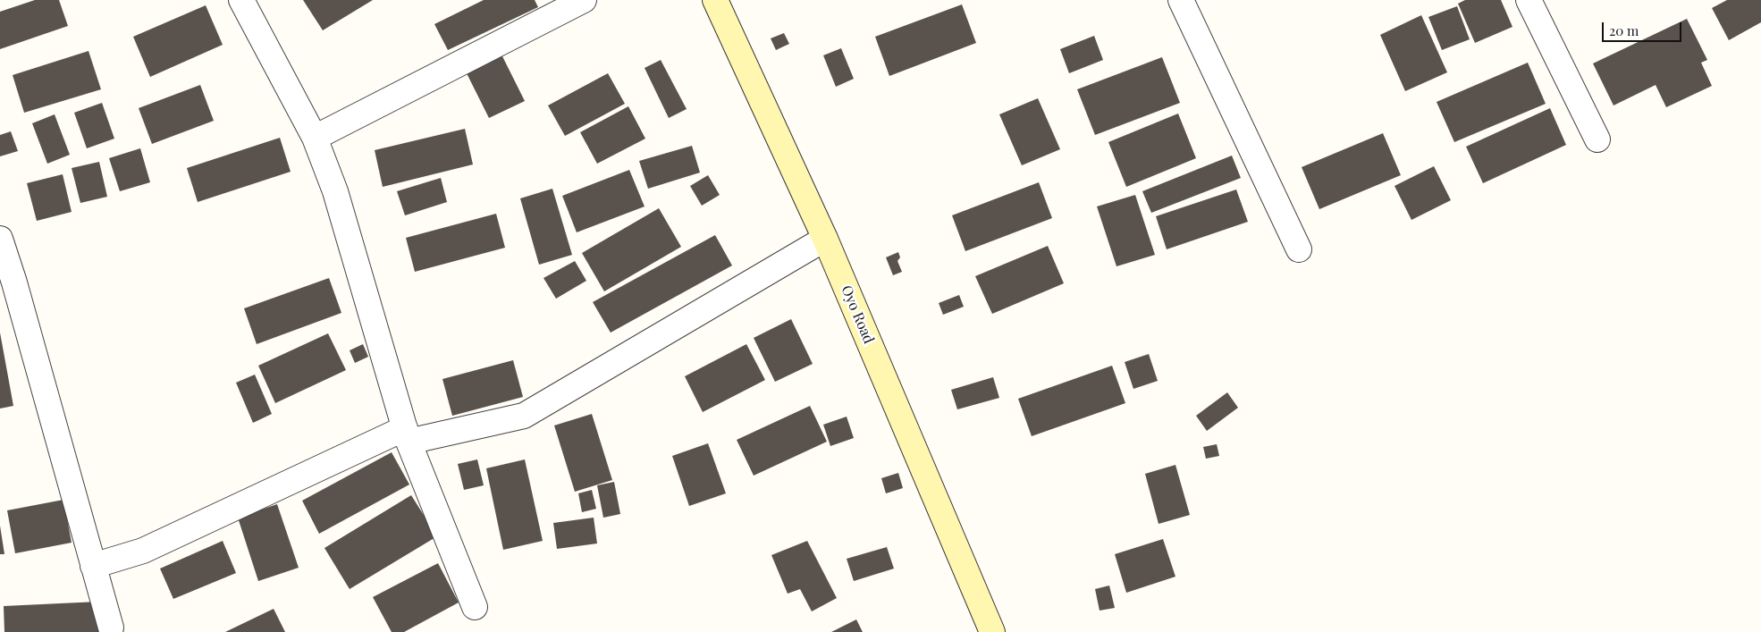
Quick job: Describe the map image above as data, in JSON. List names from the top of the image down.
{
  "streets": {
    "street": ["Oyo Road"]
  },
  "scale_bar": "20 m"
}
